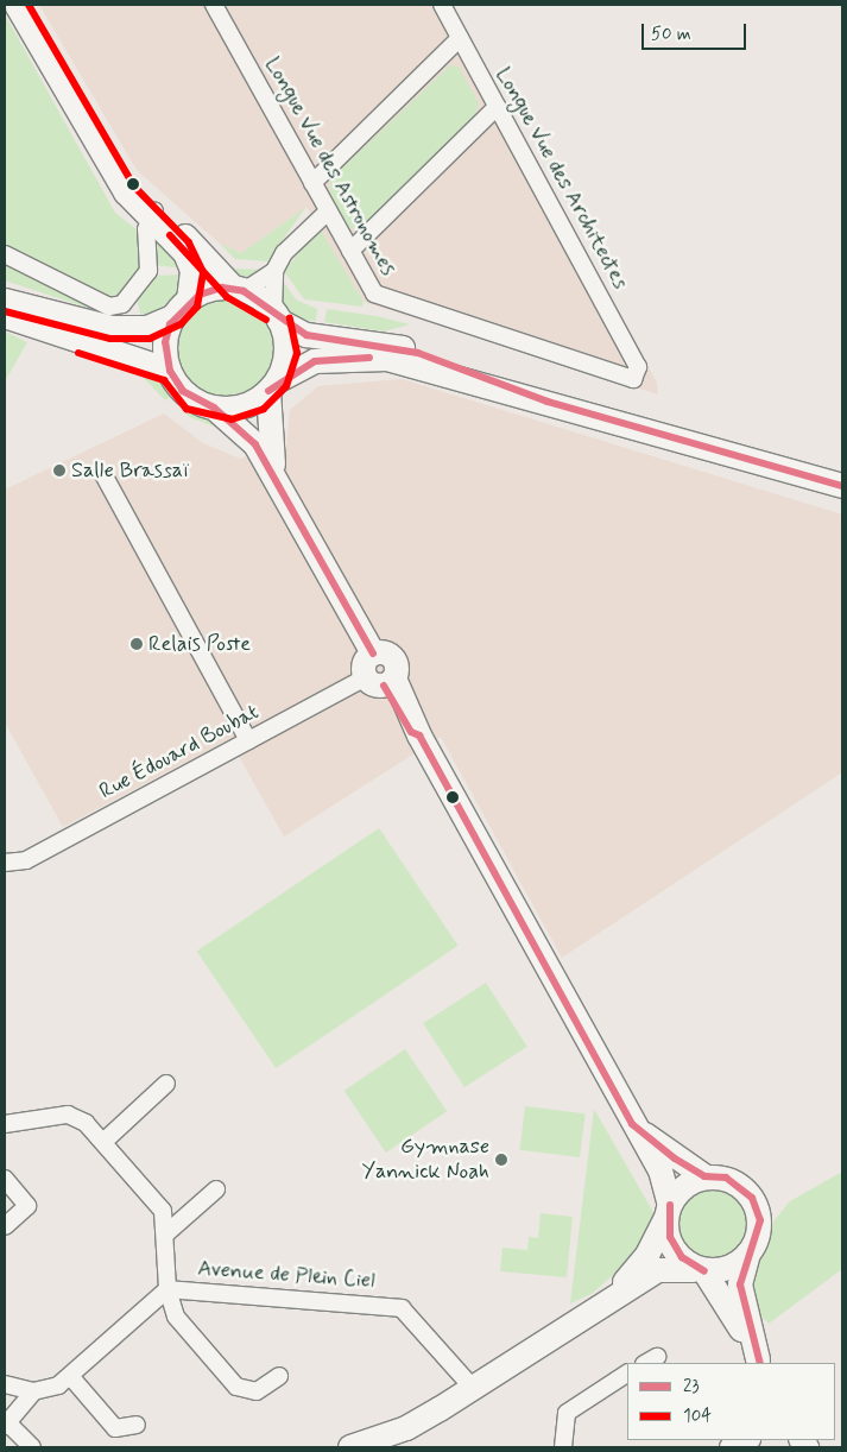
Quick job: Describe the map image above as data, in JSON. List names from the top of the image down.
{
  "streets": {
    "street": [
      "Longue Vue des Astronomes",
      "Longue Vue des Architectes",
      "Rue Édouard Boubat",
      "Avenue de Plein Ciel"
    ]
  },
  "crossings": [
    ["Longue Vue des Astronomes", "Longue Vue des Architectes"]
  ],
  "places": ["Salle Brassaï", "Relais Poste", "Gymnase Yannick Noah"],
  "lines": ["transit line 104", "transit line 23"],
  "legend": ["23", "104"],
  "scale_bar": "50 m"
}
